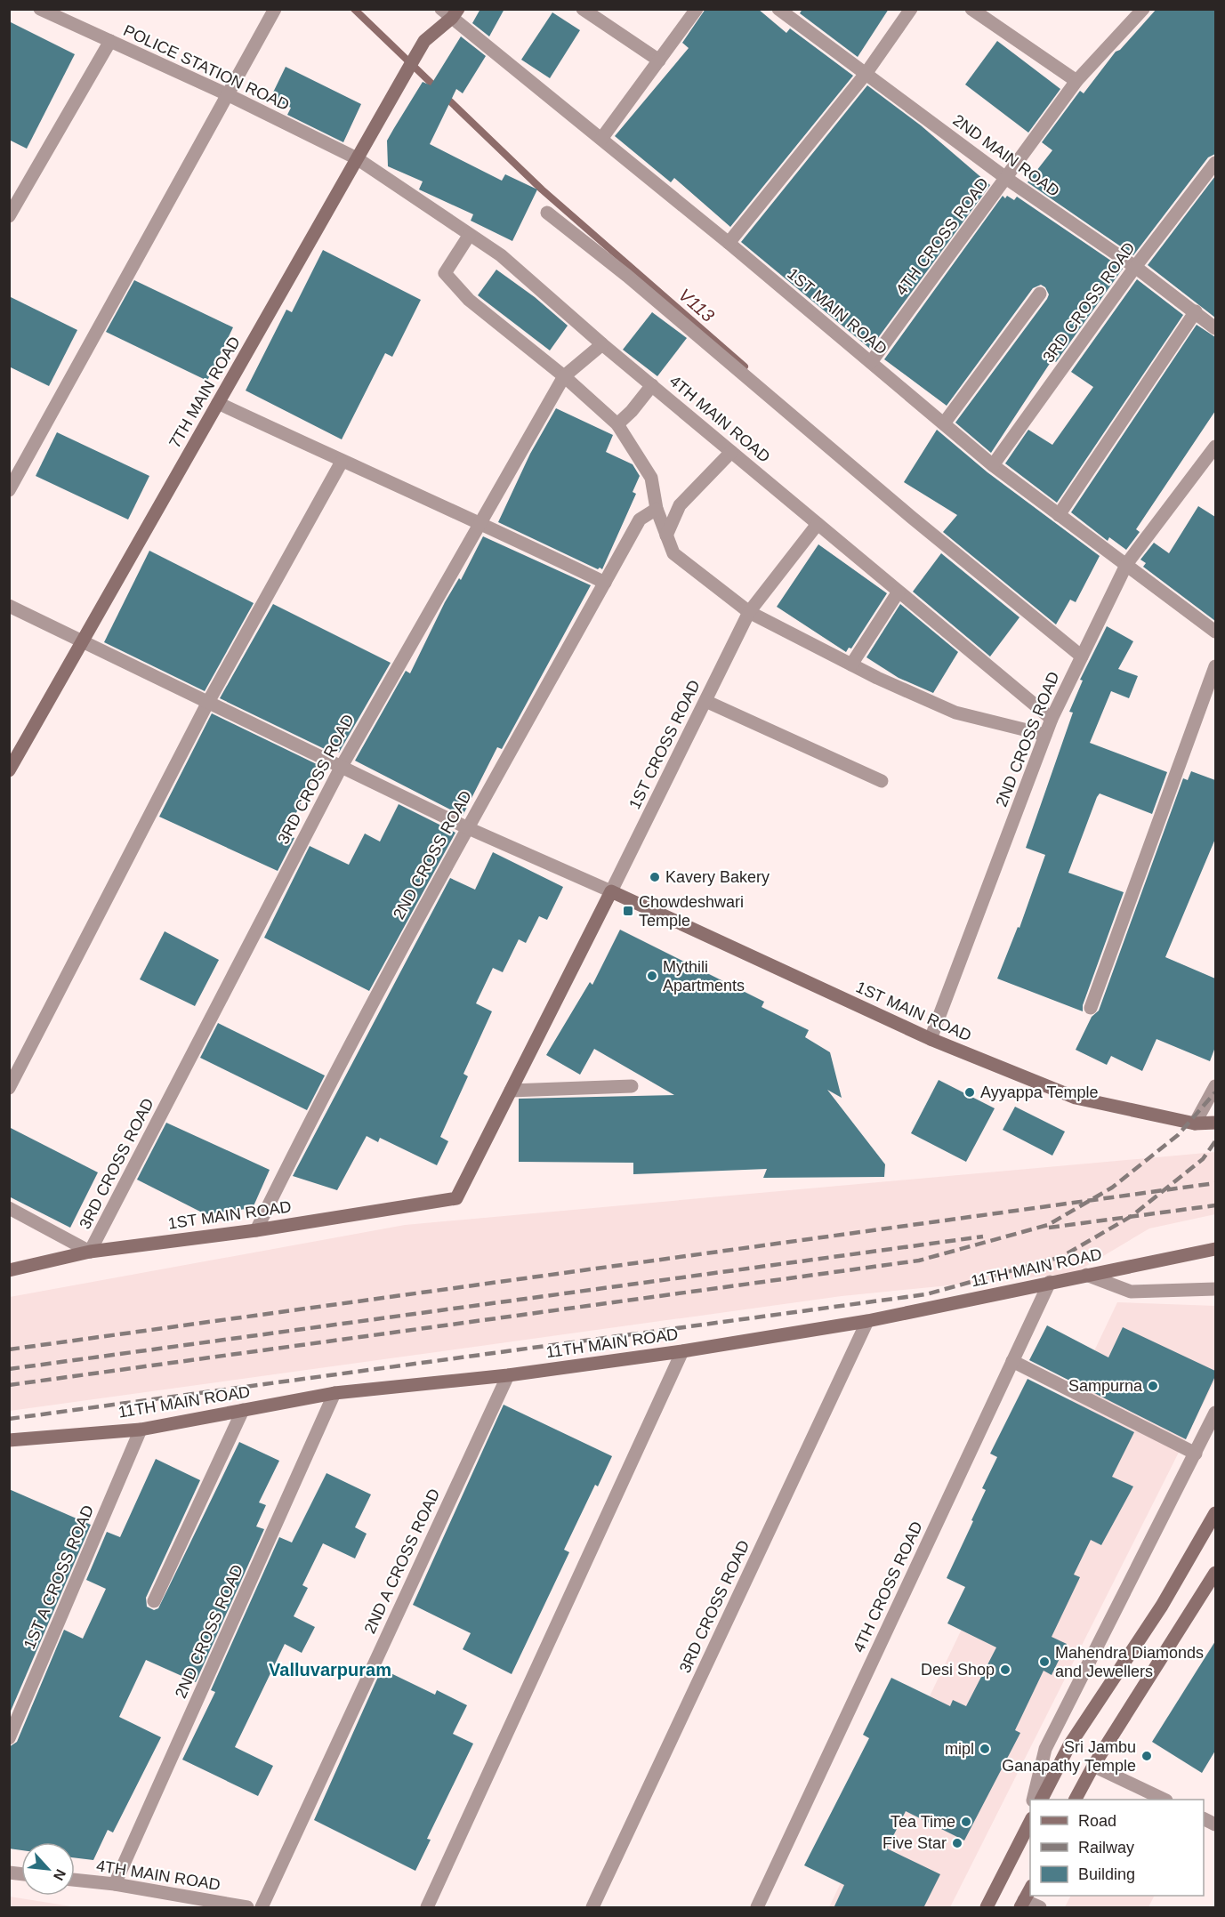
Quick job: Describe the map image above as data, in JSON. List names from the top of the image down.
{
  "streets": {
    "main road": ["1ST MAIN ROAD", "7TH MAIN ROAD", "11TH MAIN ROAD"],
    "street": [
      "POLICE STATION ROAD",
      "2ND MAIN ROAD",
      "4TH CROSS ROAD",
      "3RD CROSS ROAD",
      "4TH MAIN ROAD",
      "2ND CROSS ROAD",
      "1ST CROSS ROAD",
      "2ND A CROSS ROAD",
      "1ST A CROSS ROAD"
    ]
  },
  "crossings": [
    ["POLICE STATION ROAD", "7TH MAIN ROAD"],
    ["POLICE STATION ROAD", "4TH MAIN ROAD"],
    ["2ND MAIN ROAD", "4TH CROSS ROAD"],
    ["2ND MAIN ROAD", "3RD CROSS ROAD"],
    ["4TH CROSS ROAD", "1ST MAIN ROAD"],
    ["4TH CROSS ROAD", "11TH MAIN ROAD"],
    ["3RD CROSS ROAD", "1ST MAIN ROAD"],
    ["3RD CROSS ROAD", "4TH MAIN ROAD"],
    ["3RD CROSS ROAD", "11TH MAIN ROAD"],
    ["1ST MAIN ROAD", "7TH MAIN ROAD"],
    ["1ST MAIN ROAD", "2ND CROSS ROAD"],
    ["1ST MAIN ROAD", "1ST CROSS ROAD"],
    ["7TH MAIN ROAD", "4TH MAIN ROAD"],
    ["4TH MAIN ROAD", "2ND CROSS ROAD"],
    ["4TH MAIN ROAD", "1ST CROSS ROAD"],
    ["2ND CROSS ROAD", "11TH MAIN ROAD"],
    ["11TH MAIN ROAD", "2ND A CROSS ROAD"],
    ["11TH MAIN ROAD", "1ST A CROSS ROAD"]
  ],
  "districts": ["Valluvarpuram"],
  "water": ["V113"],
  "places": {
    "other": [
      "Kavery Bakery",
      "Mythili Apartments",
      "Ayyappa Temple",
      "Sampurna",
      "Mahendra Diamonds and Jewellers",
      "Desi Shop",
      "mipl",
      "Sri Jambu Ganapathy Temple",
      "Tea Time",
      "Five Star"
    ],
    "transit": ["Chowdeshwari Temple"]
  },
  "legend": ["Road", "Railway", "Building"],
  "north": "bottom right"
}
